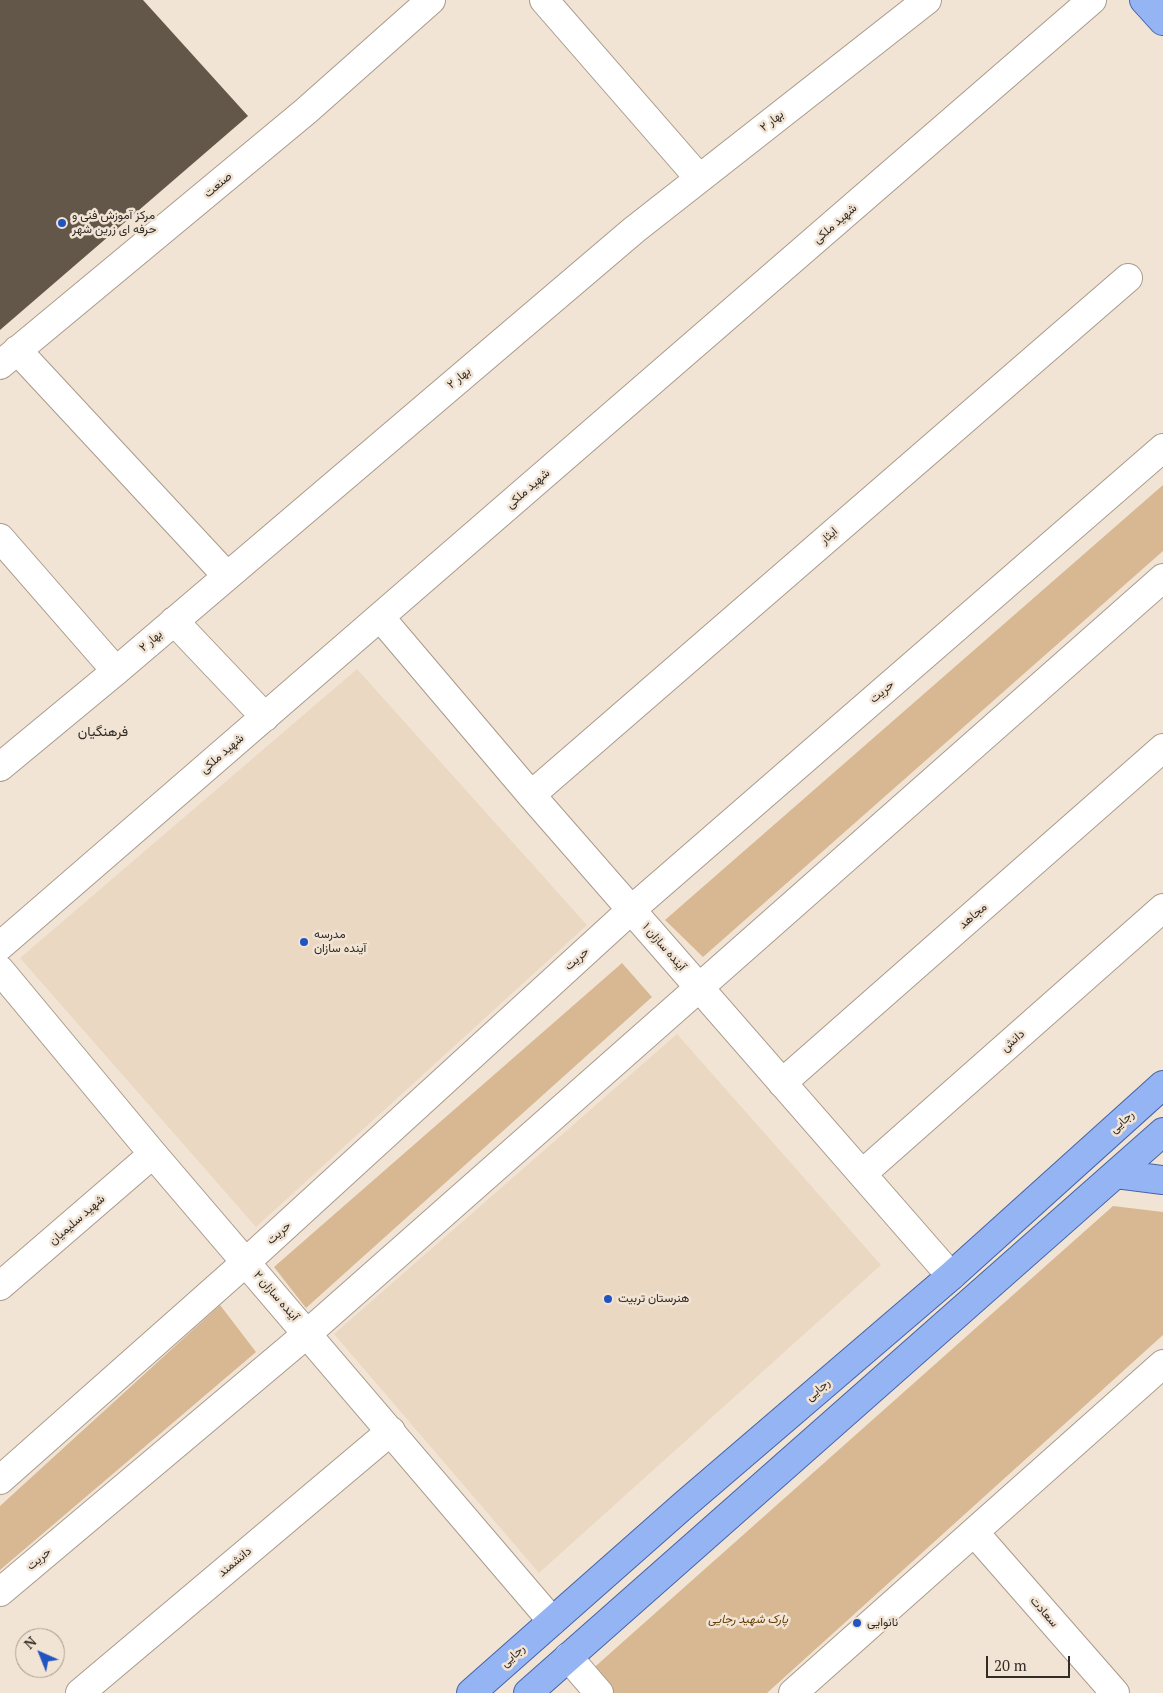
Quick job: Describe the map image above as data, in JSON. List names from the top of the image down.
{
  "streets": {
    "main road": ["رجایی"],
    "street": [
      "بهار ۲",
      "صنعت",
      "شهید ملکی",
      "ایثار",
      "حریت",
      "مجاهد",
      "آینده سازان ۱",
      "دانش",
      "شهید سلیمیان",
      "آینده سازان ۲",
      "دانشمند",
      "سعادت"
    ]
  },
  "crossings": [
    ["شهید ملکی", "آینده سازان ۱"],
    ["ایثار", "آینده سازان ۱"],
    ["حریت", "آینده سازان ۱"],
    ["حریت", "آینده سازان ۲"],
    ["مجاهد", "آینده سازان ۱"],
    ["آینده سازان ۱", "دانش"],
    ["آینده سازان ۱", "رجایی"],
    ["رجایی", "آینده سازان ۲"],
    ["شهید سلیمیان", "آینده سازان ۲"],
    ["آینده سازان ۲", "دانشمند"]
  ],
  "districts": ["فرهنگیان"],
  "parks": ["پارک شهید رجایی"],
  "places": [
    "مرکز آموزش فنی و حرفه ای زرین شهر",
    "مدرسه آینده سازان",
    "هنرستان تربیت",
    "نانوایی"
  ],
  "scale_bar": "20 m",
  "north": "top left"
}
